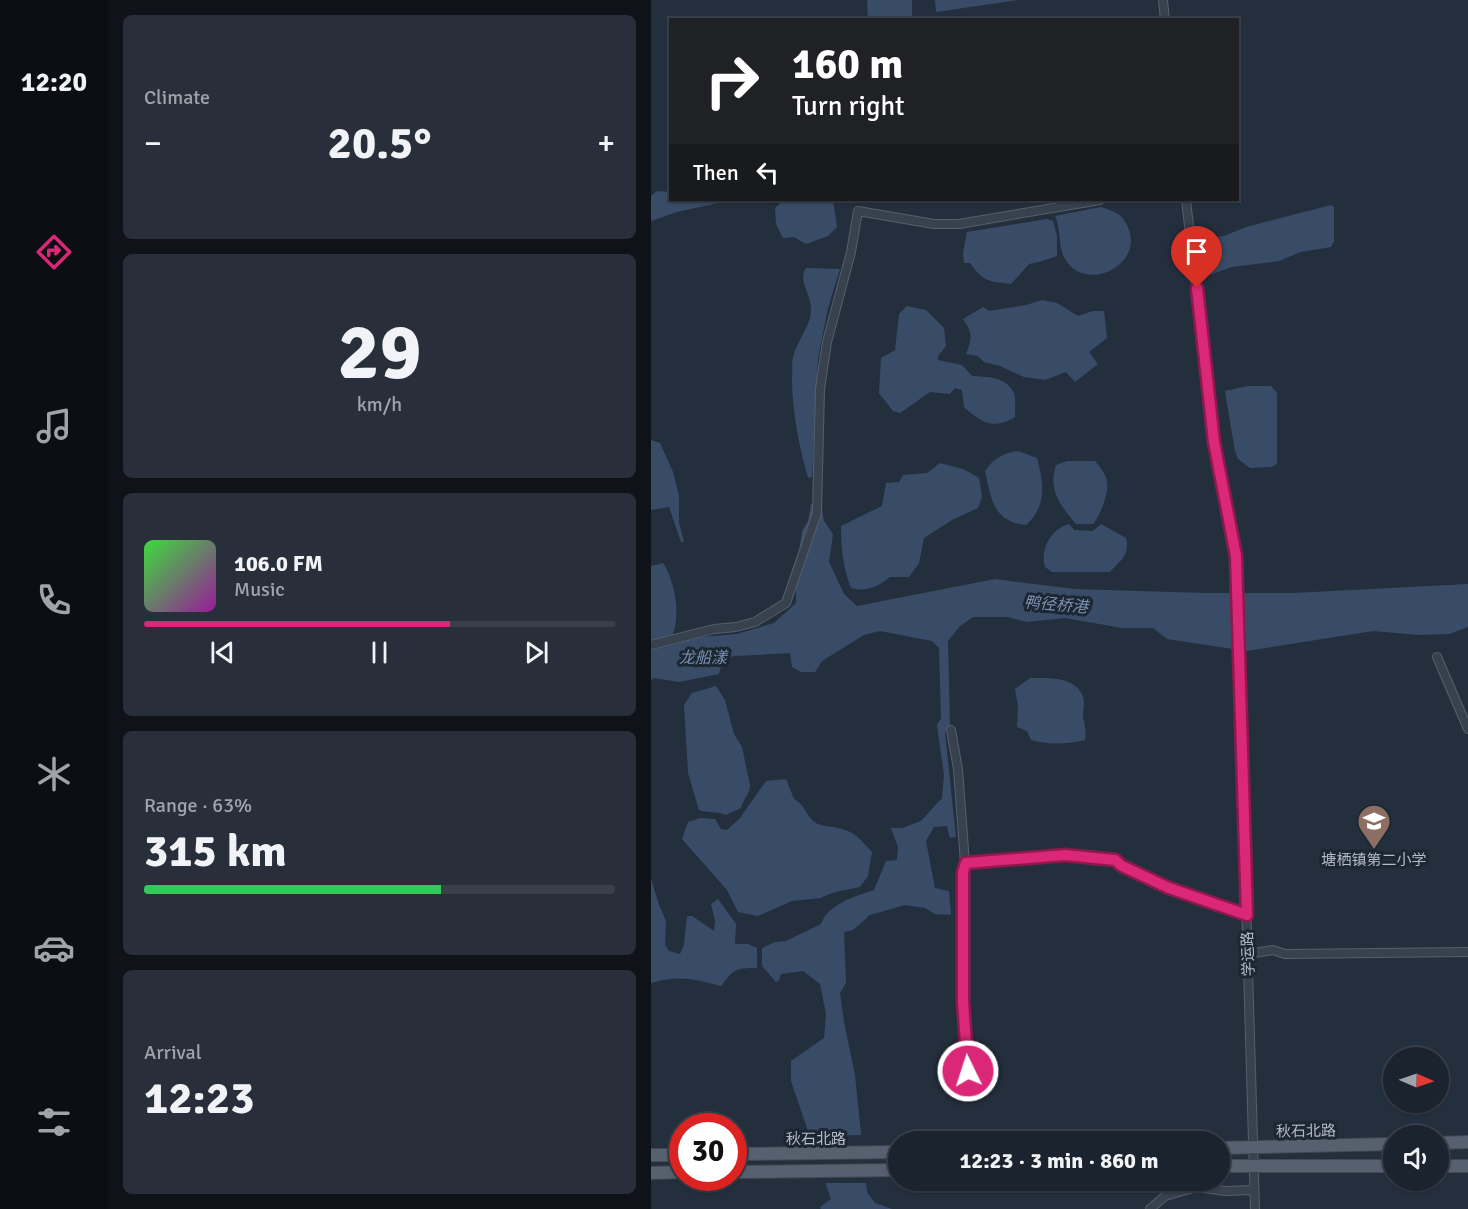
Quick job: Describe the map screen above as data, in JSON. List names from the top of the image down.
{
  "streets": {
    "main road": ["秋石北路"],
    "street": ["学运路"]
  },
  "crossings": [
    ["学运路", "秋石北路"]
  ],
  "water": ["鸭径桥港", "龙船漾"],
  "places": {
    "school or university": ["塘栖镇第二小学"]
  },
  "north": "right",
  "page": {
    "tabs": "12:20",
    "tile": [
      "Climate",
      ["29", "km/h"],
      ["Range · 63%", "315 km"],
      ["Arrival", "12:23"]
    ],
    "turn": ["160 m", "Turn right"],
    "heat": ["−", "20.5°", "+"],
    "then": "Then",
    "song": ["106.0 FM", "Music"],
    "limit": "30",
    "trip": "12:23 · 3 min · 860 m"
  }
}
